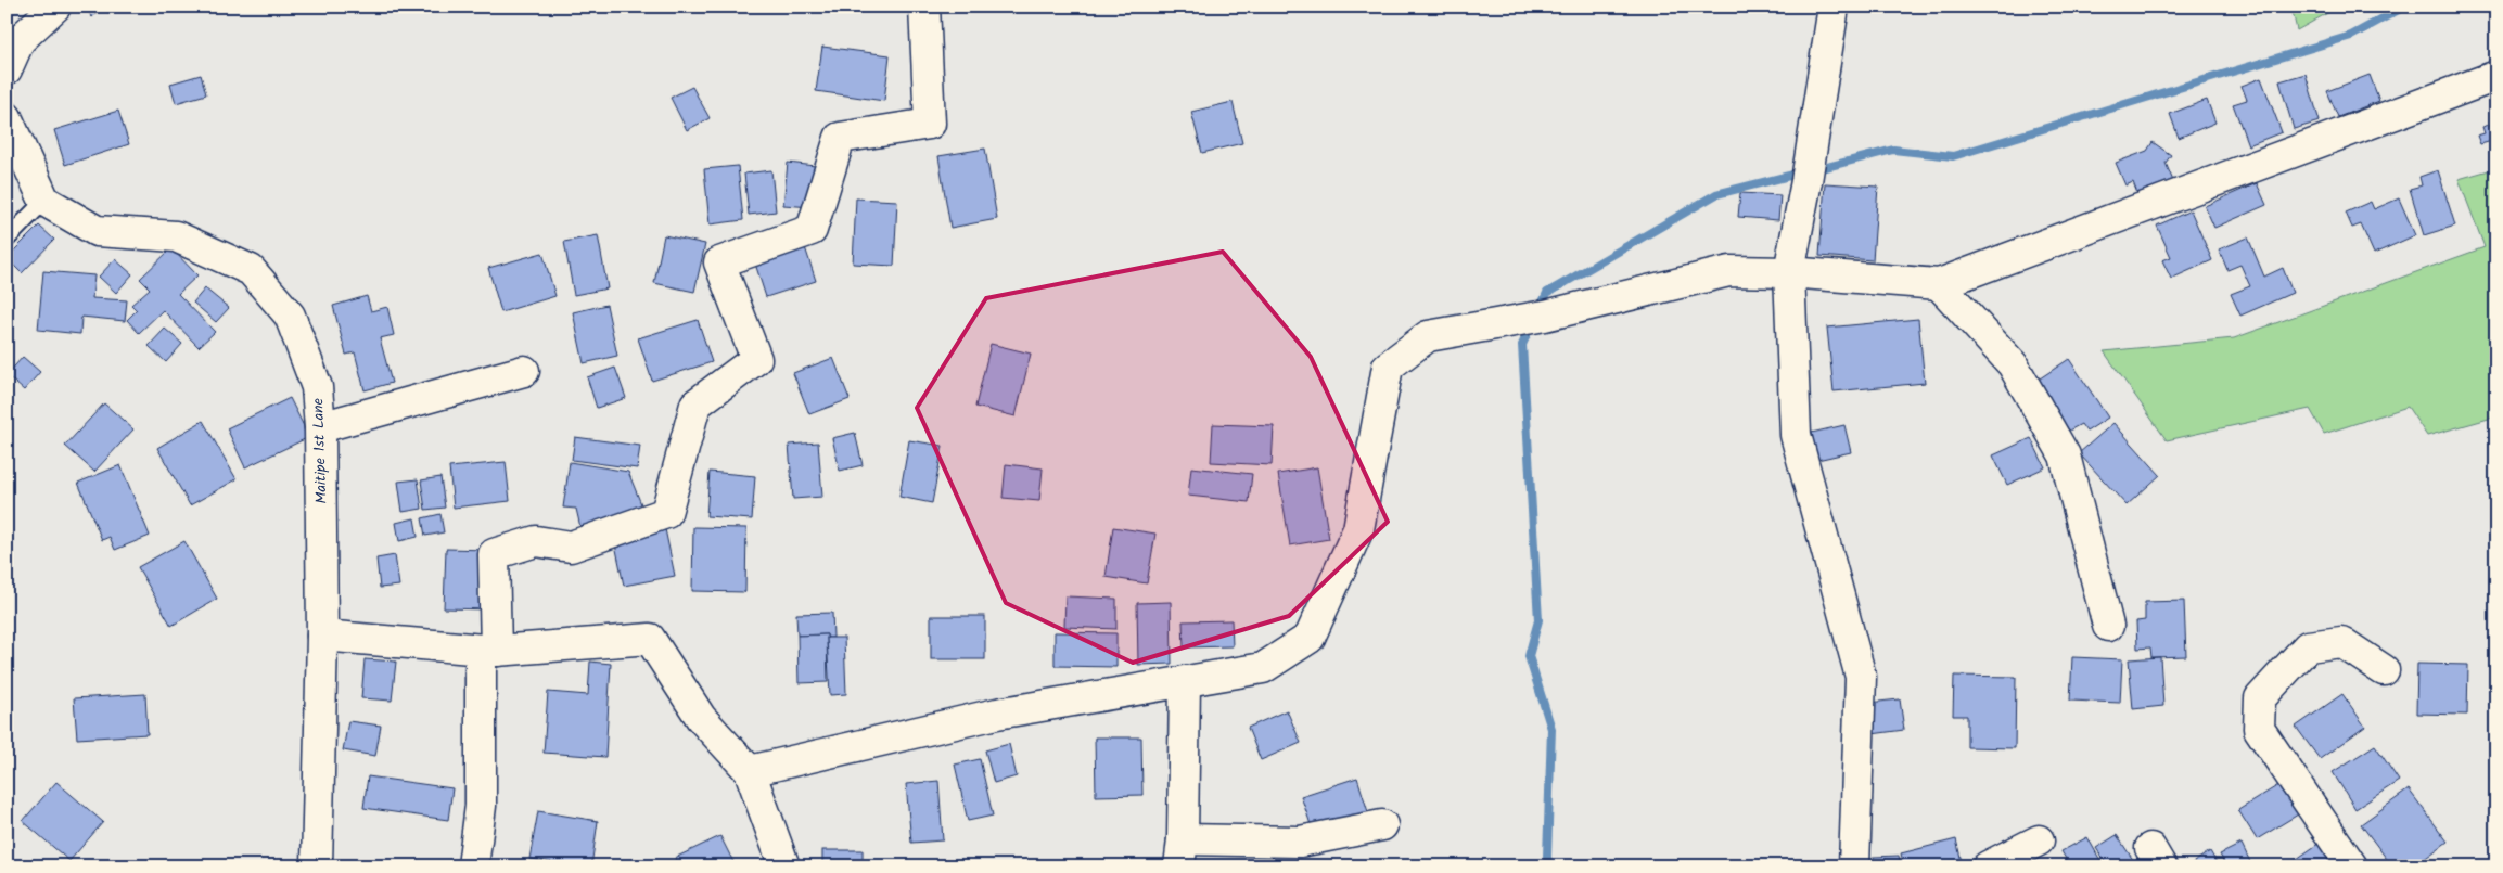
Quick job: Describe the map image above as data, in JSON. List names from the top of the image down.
{
  "streets": {
    "street": ["Maitipe 1st Lane"]
  }
}
